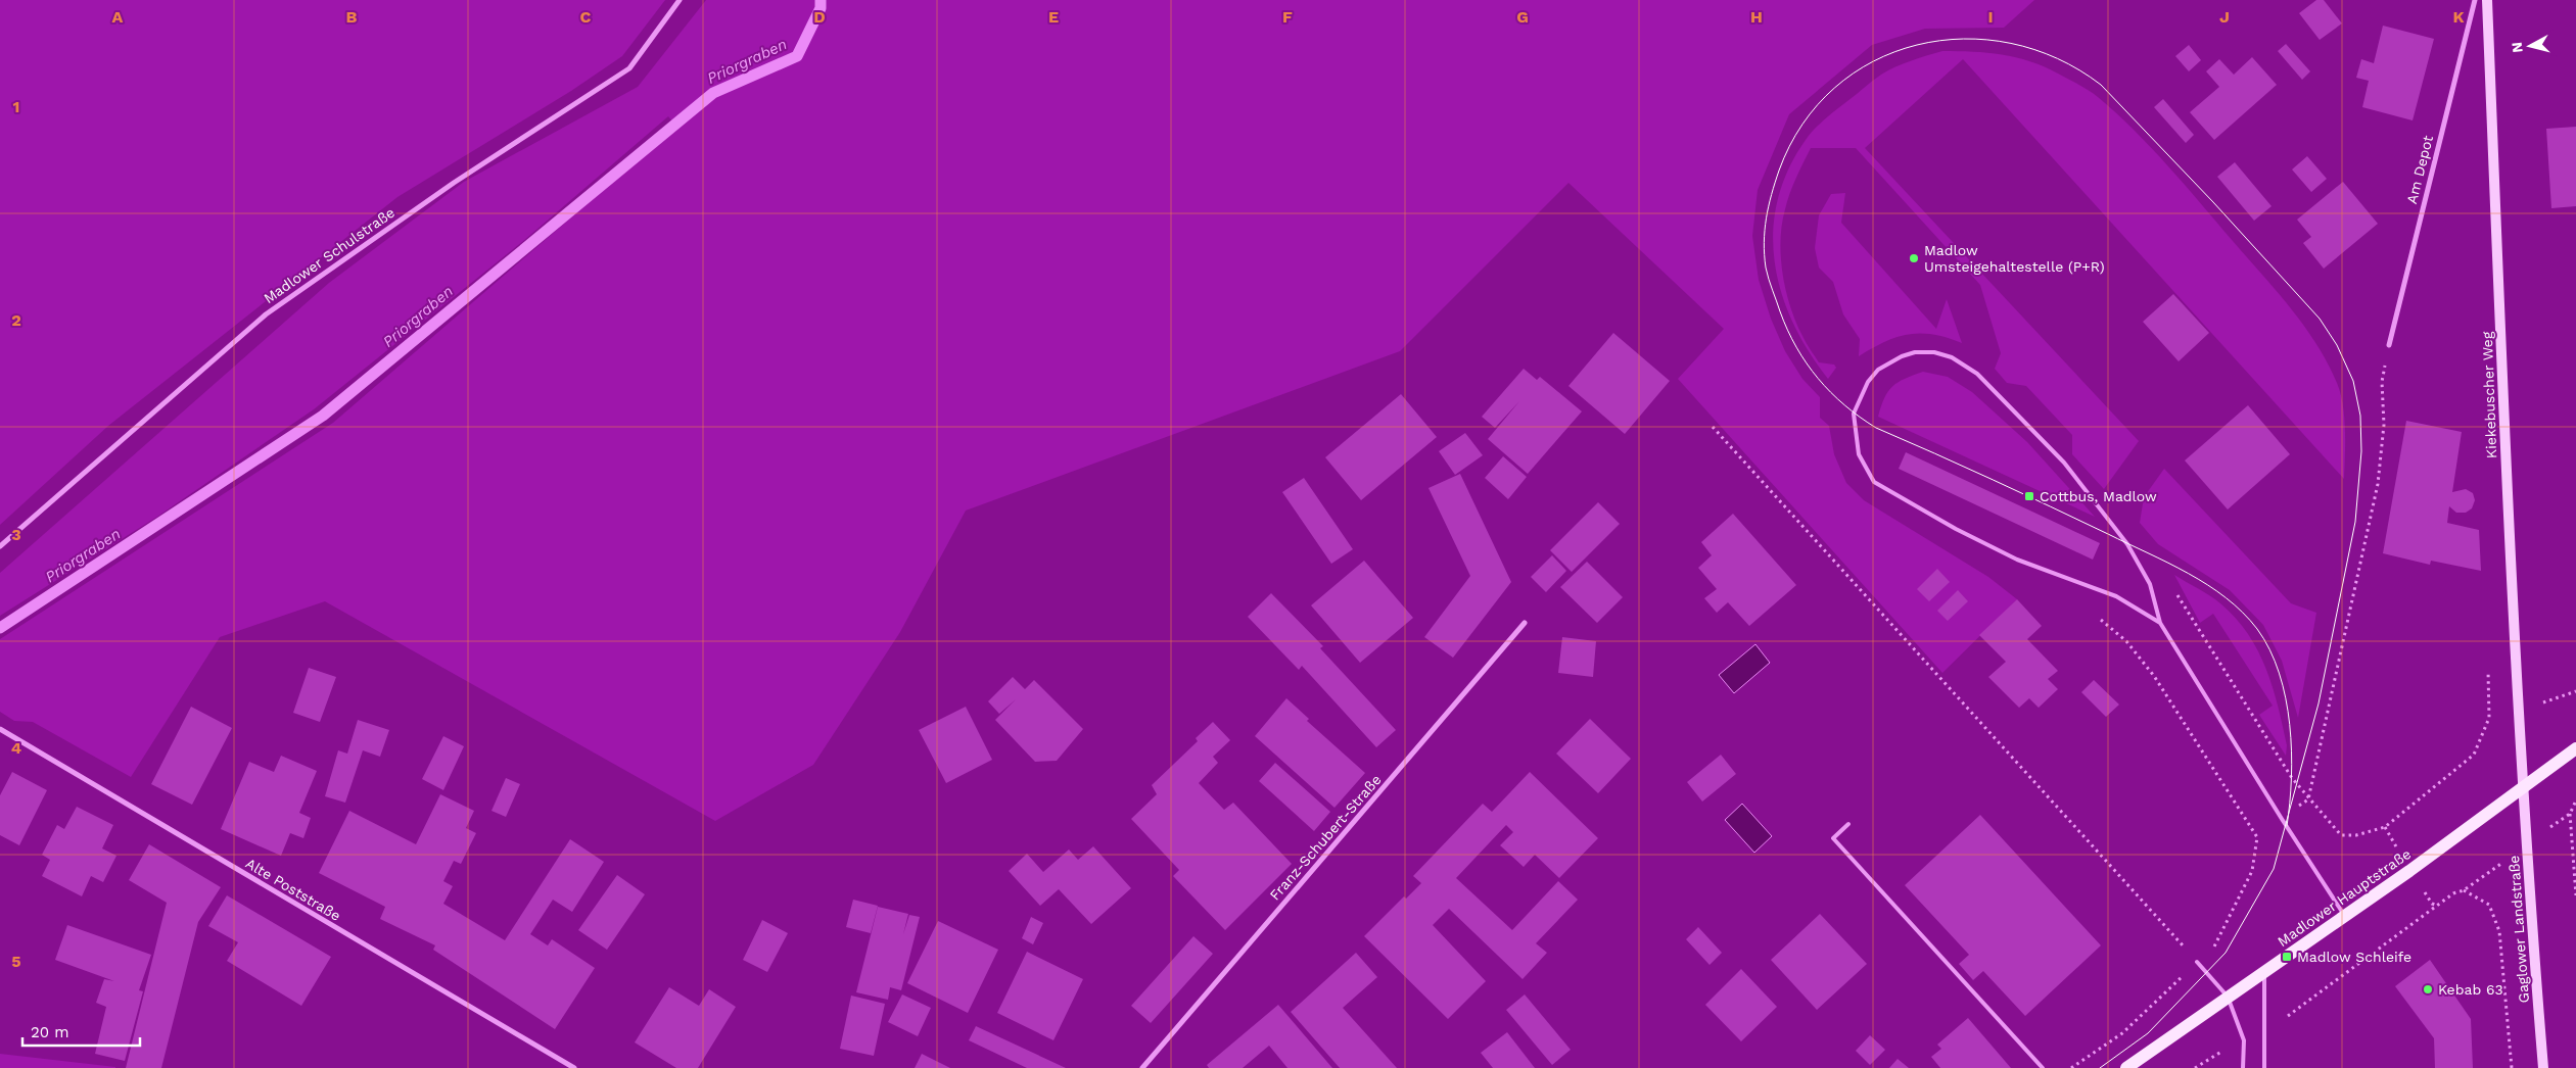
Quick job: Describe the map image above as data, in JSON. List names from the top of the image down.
{
  "streets": {
    "main road": ["Kiekebuscher Weg", "Madlower Hauptstraße", "Gaglower Landstraße"],
    "street": [
      "Am Depot",
      "Madlower Schulstraße",
      "Franz-Schubert-Straße",
      "Alte Poststraße"
    ]
  },
  "crossings": [
    ["Kiekebuscher Weg", "Madlower Hauptstraße"],
    ["Kiekebuscher Weg", "Gaglower Landstraße"],
    ["Madlower Hauptstraße", "Gaglower Landstraße"]
  ],
  "water": ["Priorgraben"],
  "places": {
    "other": ["Madlow Umsteigehaltestelle (P+R)", "Kebab 63"],
    "transit": ["Cottbus, Madlow", "Madlow Schleife"]
  },
  "scale_bar": "20 m",
  "north": "left",
  "grid": {
    "columns": [
      "A",
      "B",
      "C",
      "D",
      "E",
      "F",
      "G",
      "H",
      "I",
      "J",
      "K"
    ],
    "rows": [
      "1",
      "2",
      "3",
      "4",
      "5"
    ]
  }
}
